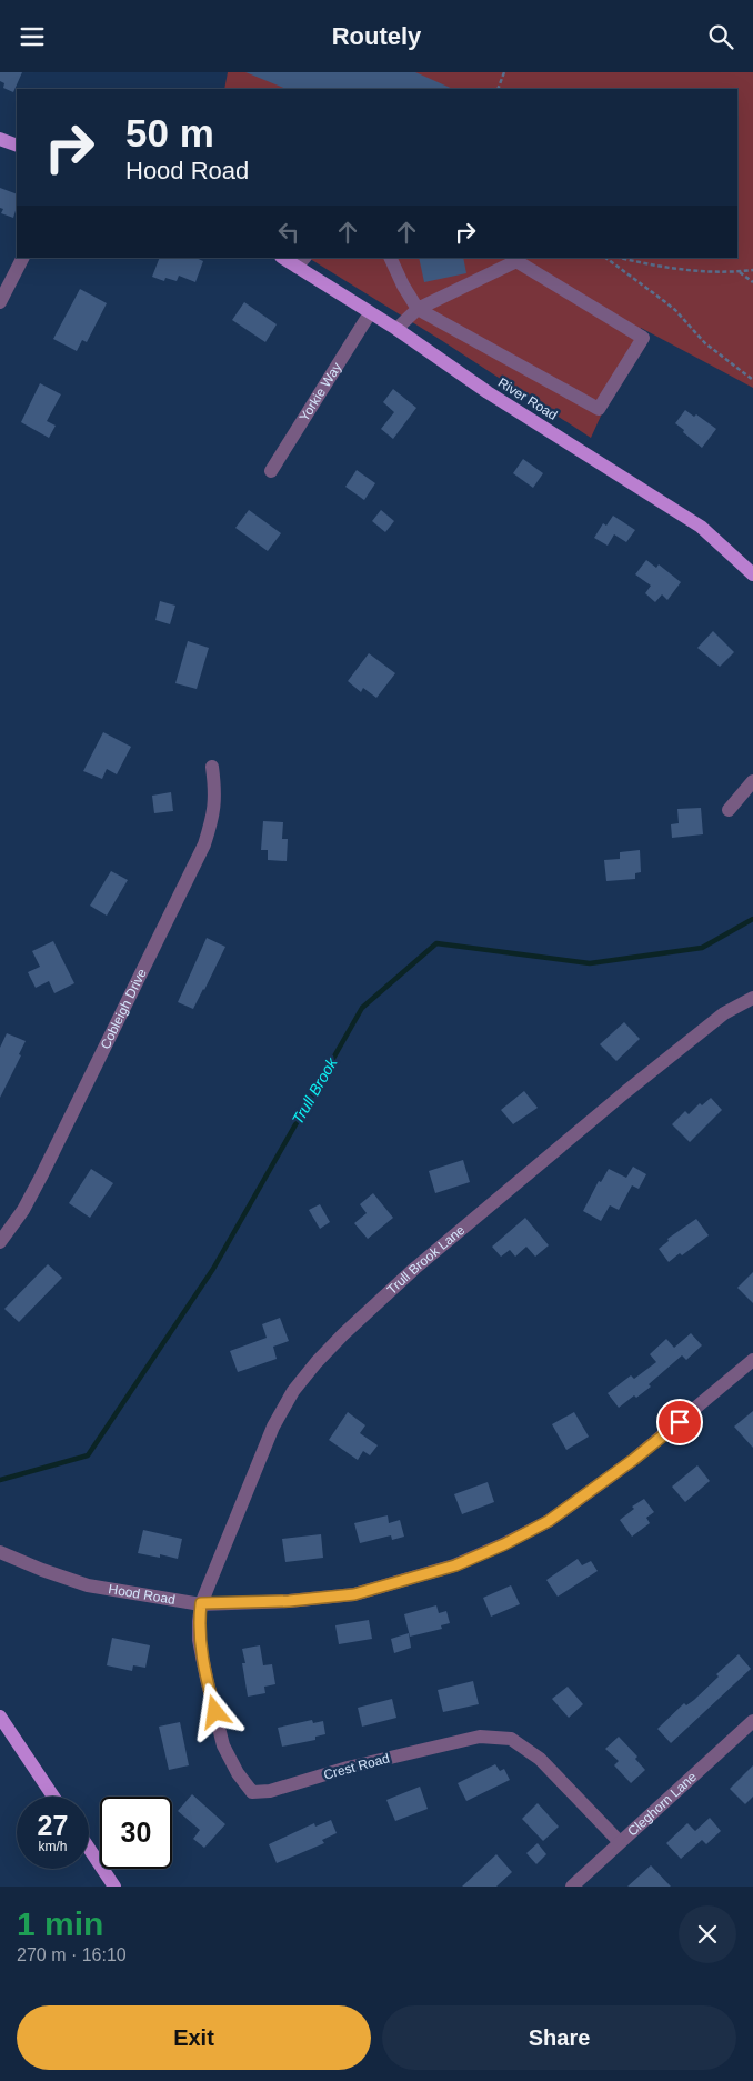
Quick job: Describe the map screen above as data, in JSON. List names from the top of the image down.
{
  "streets": {
    "main road": ["River Road"],
    "street": [
      "Yorkie Way",
      "Cobleigh Drive",
      "Trull Brook Lane",
      "Hood Road",
      "Crest Road",
      "Cleghorn Lane"
    ]
  },
  "crossings": [
    ["Yorkie Way", "River Road"],
    ["Trull Brook Lane", "Hood Road"],
    ["Trull Brook Lane", "Crest Road"],
    ["Hood Road", "Crest Road"],
    ["Crest Road", "Cleghorn Lane"]
  ],
  "water": ["Trull Brook"],
  "page": {
    "header": "Routely",
    "turn": ["50 m", "Hood Road"],
    "speed": "27 km/h",
    "limit": "30",
    "heading": ["1 min", "270 m · 16:10"],
    "buttons": ["Exit", "Share"]
  }
}
